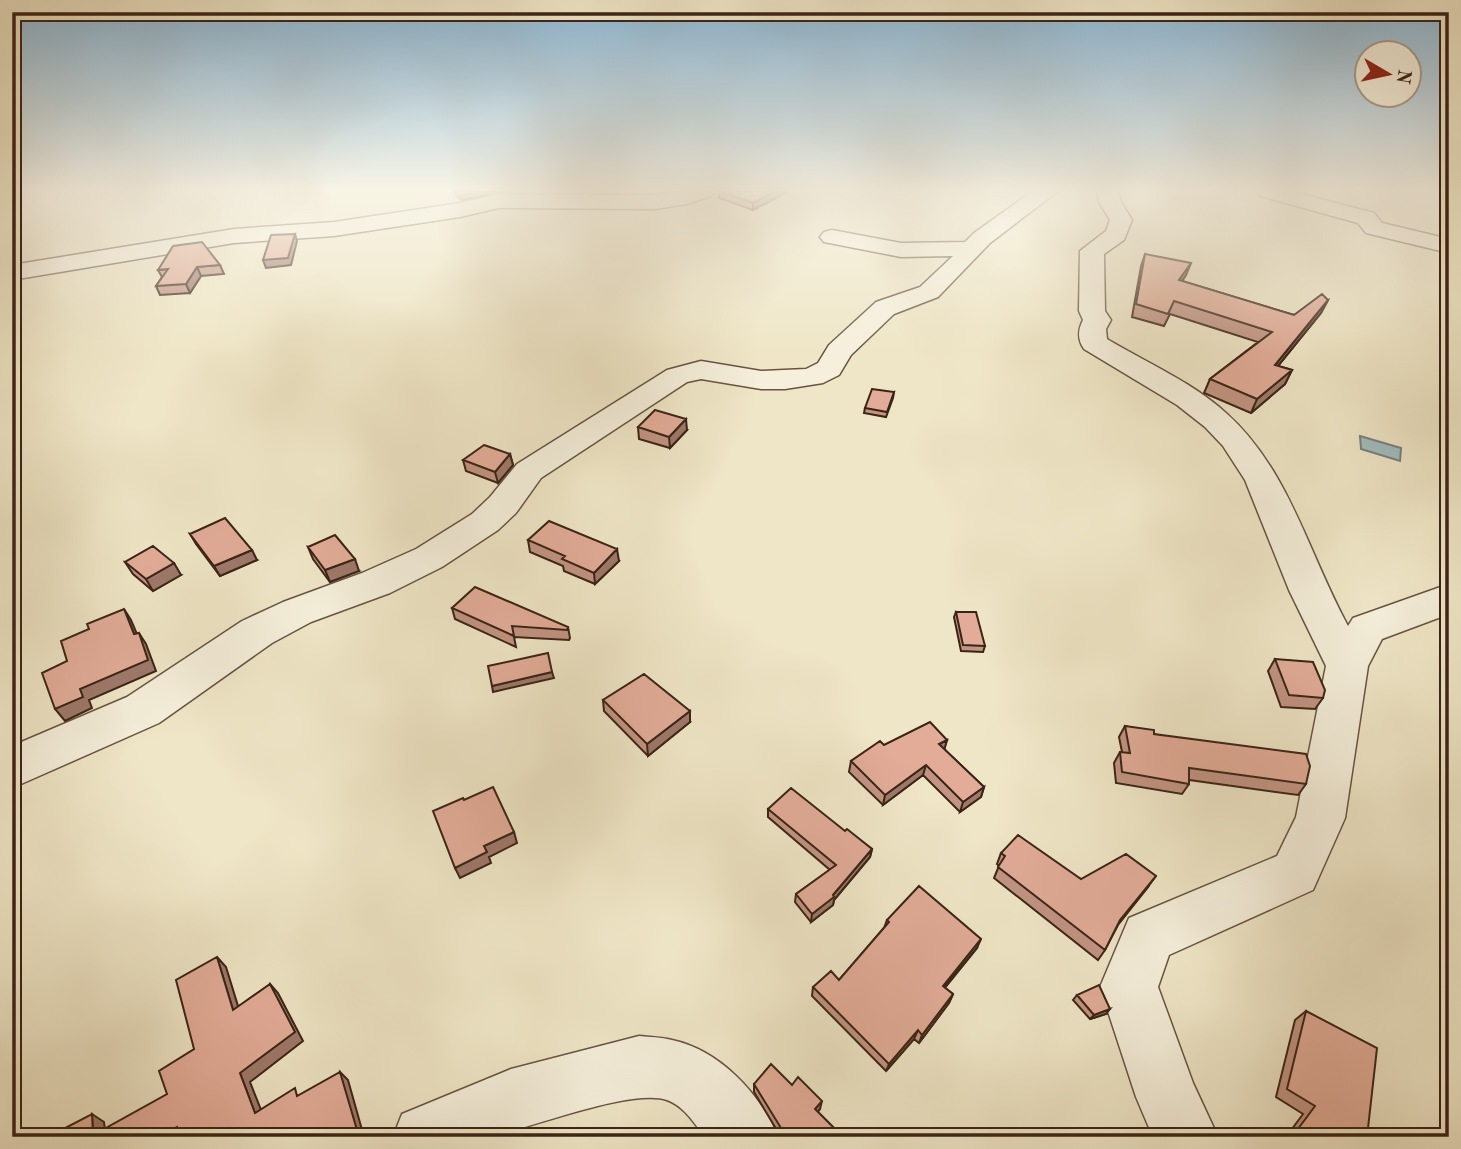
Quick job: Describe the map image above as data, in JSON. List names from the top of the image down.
{
  "north": "right"
}
